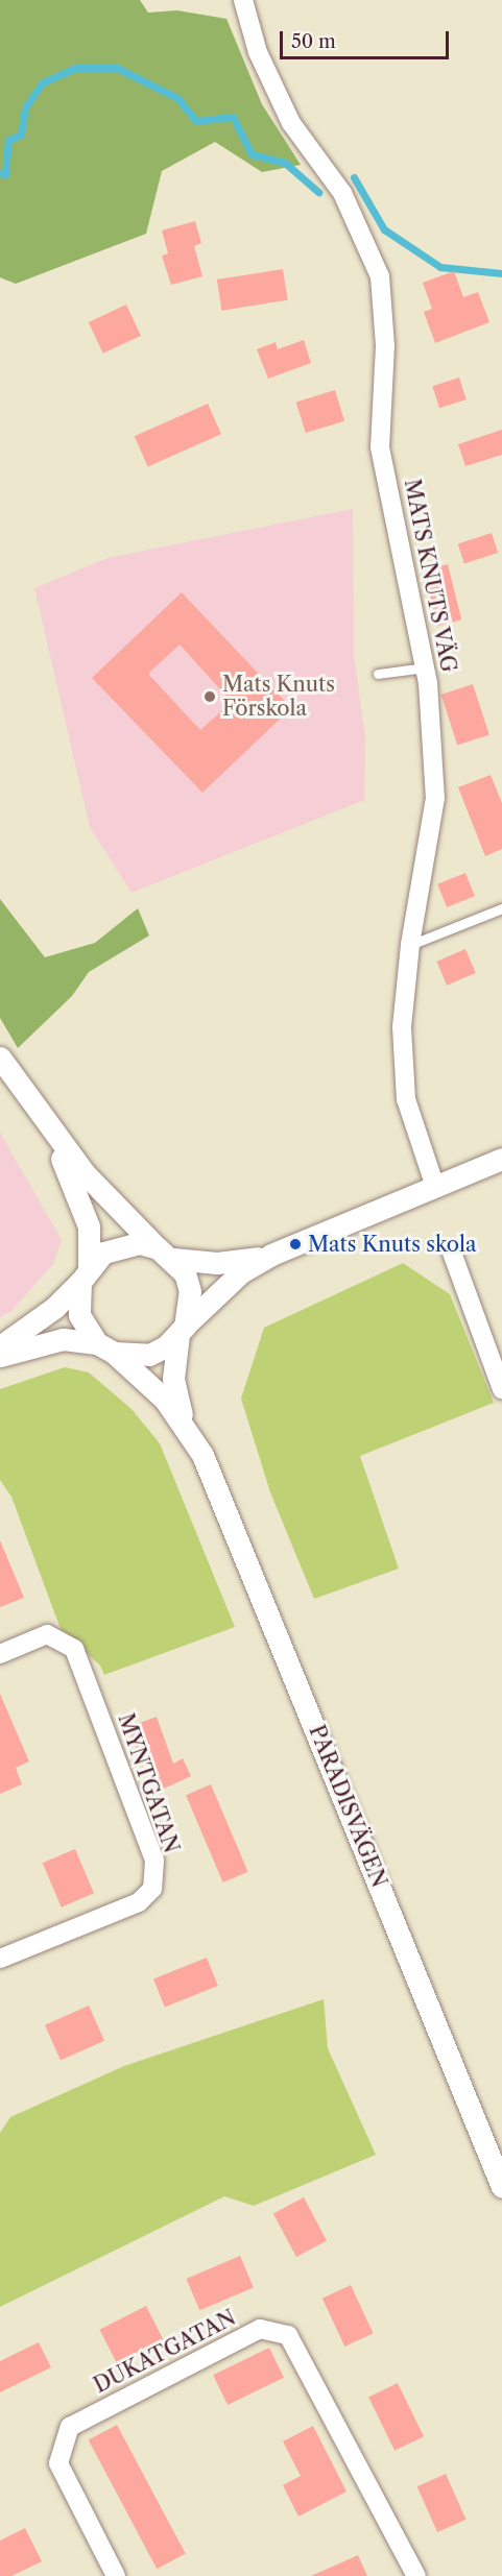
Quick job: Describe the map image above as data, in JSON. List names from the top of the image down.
{
  "streets": {
    "street": [
      "MATS KNUTS VÄG",
      "MYNTGATAN",
      "PARADISVÄGEN",
      "DUKATGATAN"
    ]
  },
  "places": ["Mats Knuts Förskola", "Mats Knuts skola"],
  "scale_bar": "50 m"
}
